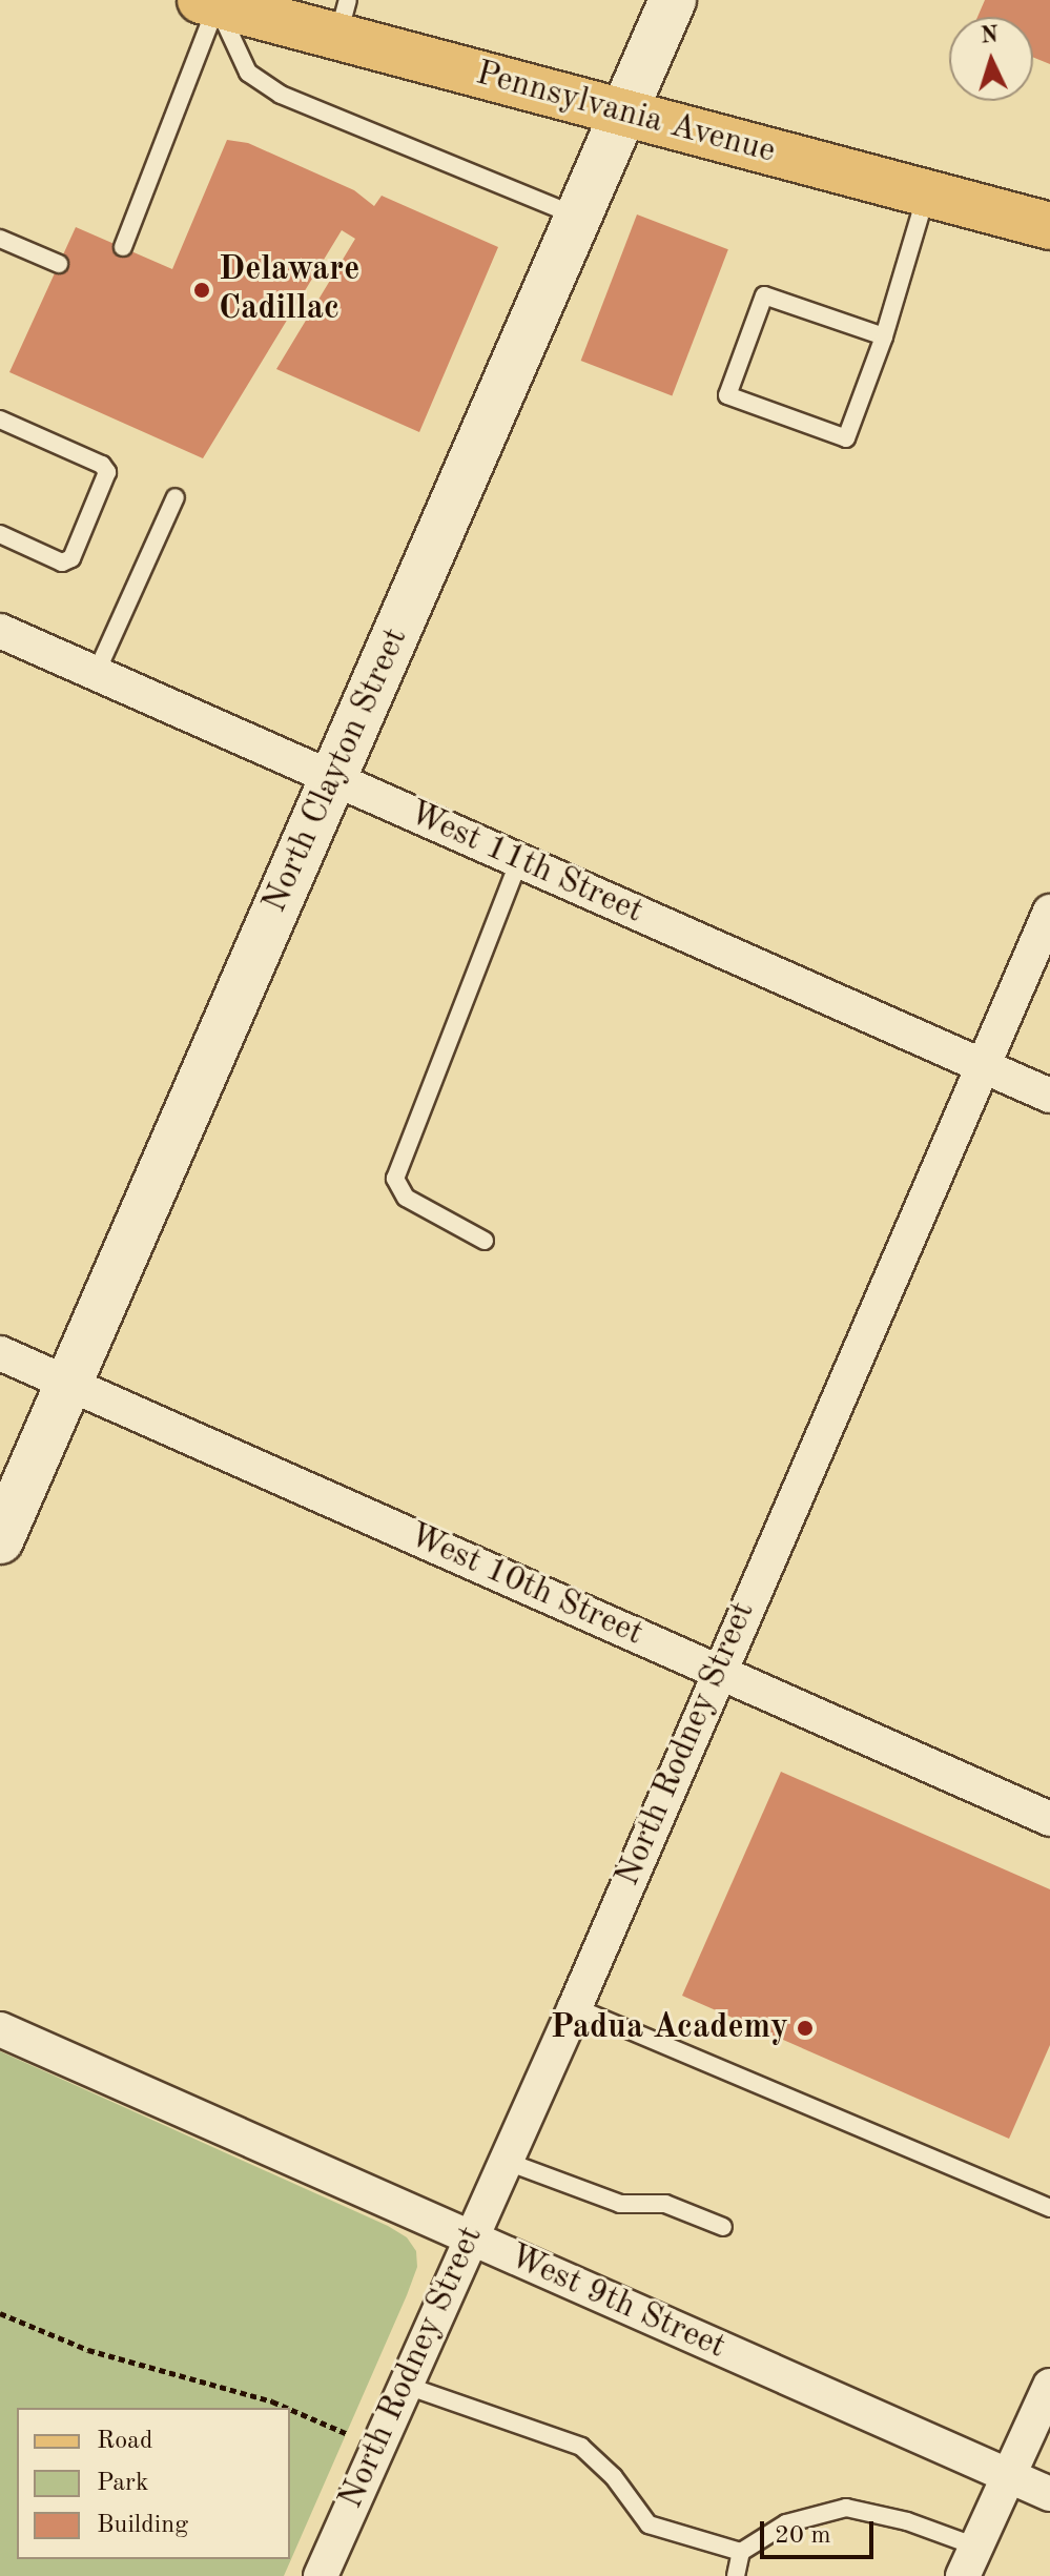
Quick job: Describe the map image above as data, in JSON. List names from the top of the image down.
{
  "streets": {
    "main road": ["Pennsylvania Avenue"],
    "street": [
      "North Clayton Street",
      "West 11th Street",
      "West 10th Street",
      "North Rodney Street",
      "West 9th Street"
    ]
  },
  "crossings": [
    ["Pennsylvania Avenue", "North Clayton Street"],
    ["North Clayton Street", "West 11th Street"],
    ["North Clayton Street", "West 10th Street"],
    ["West 11th Street", "North Rodney Street"],
    ["West 10th Street", "North Rodney Street"],
    ["North Rodney Street", "West 9th Street"]
  ],
  "places": ["Delaware Cadillac", "Padua Academy"],
  "legend": ["Road", "Park", "Building"],
  "scale_bar": "20 m",
  "north": "top"
}
